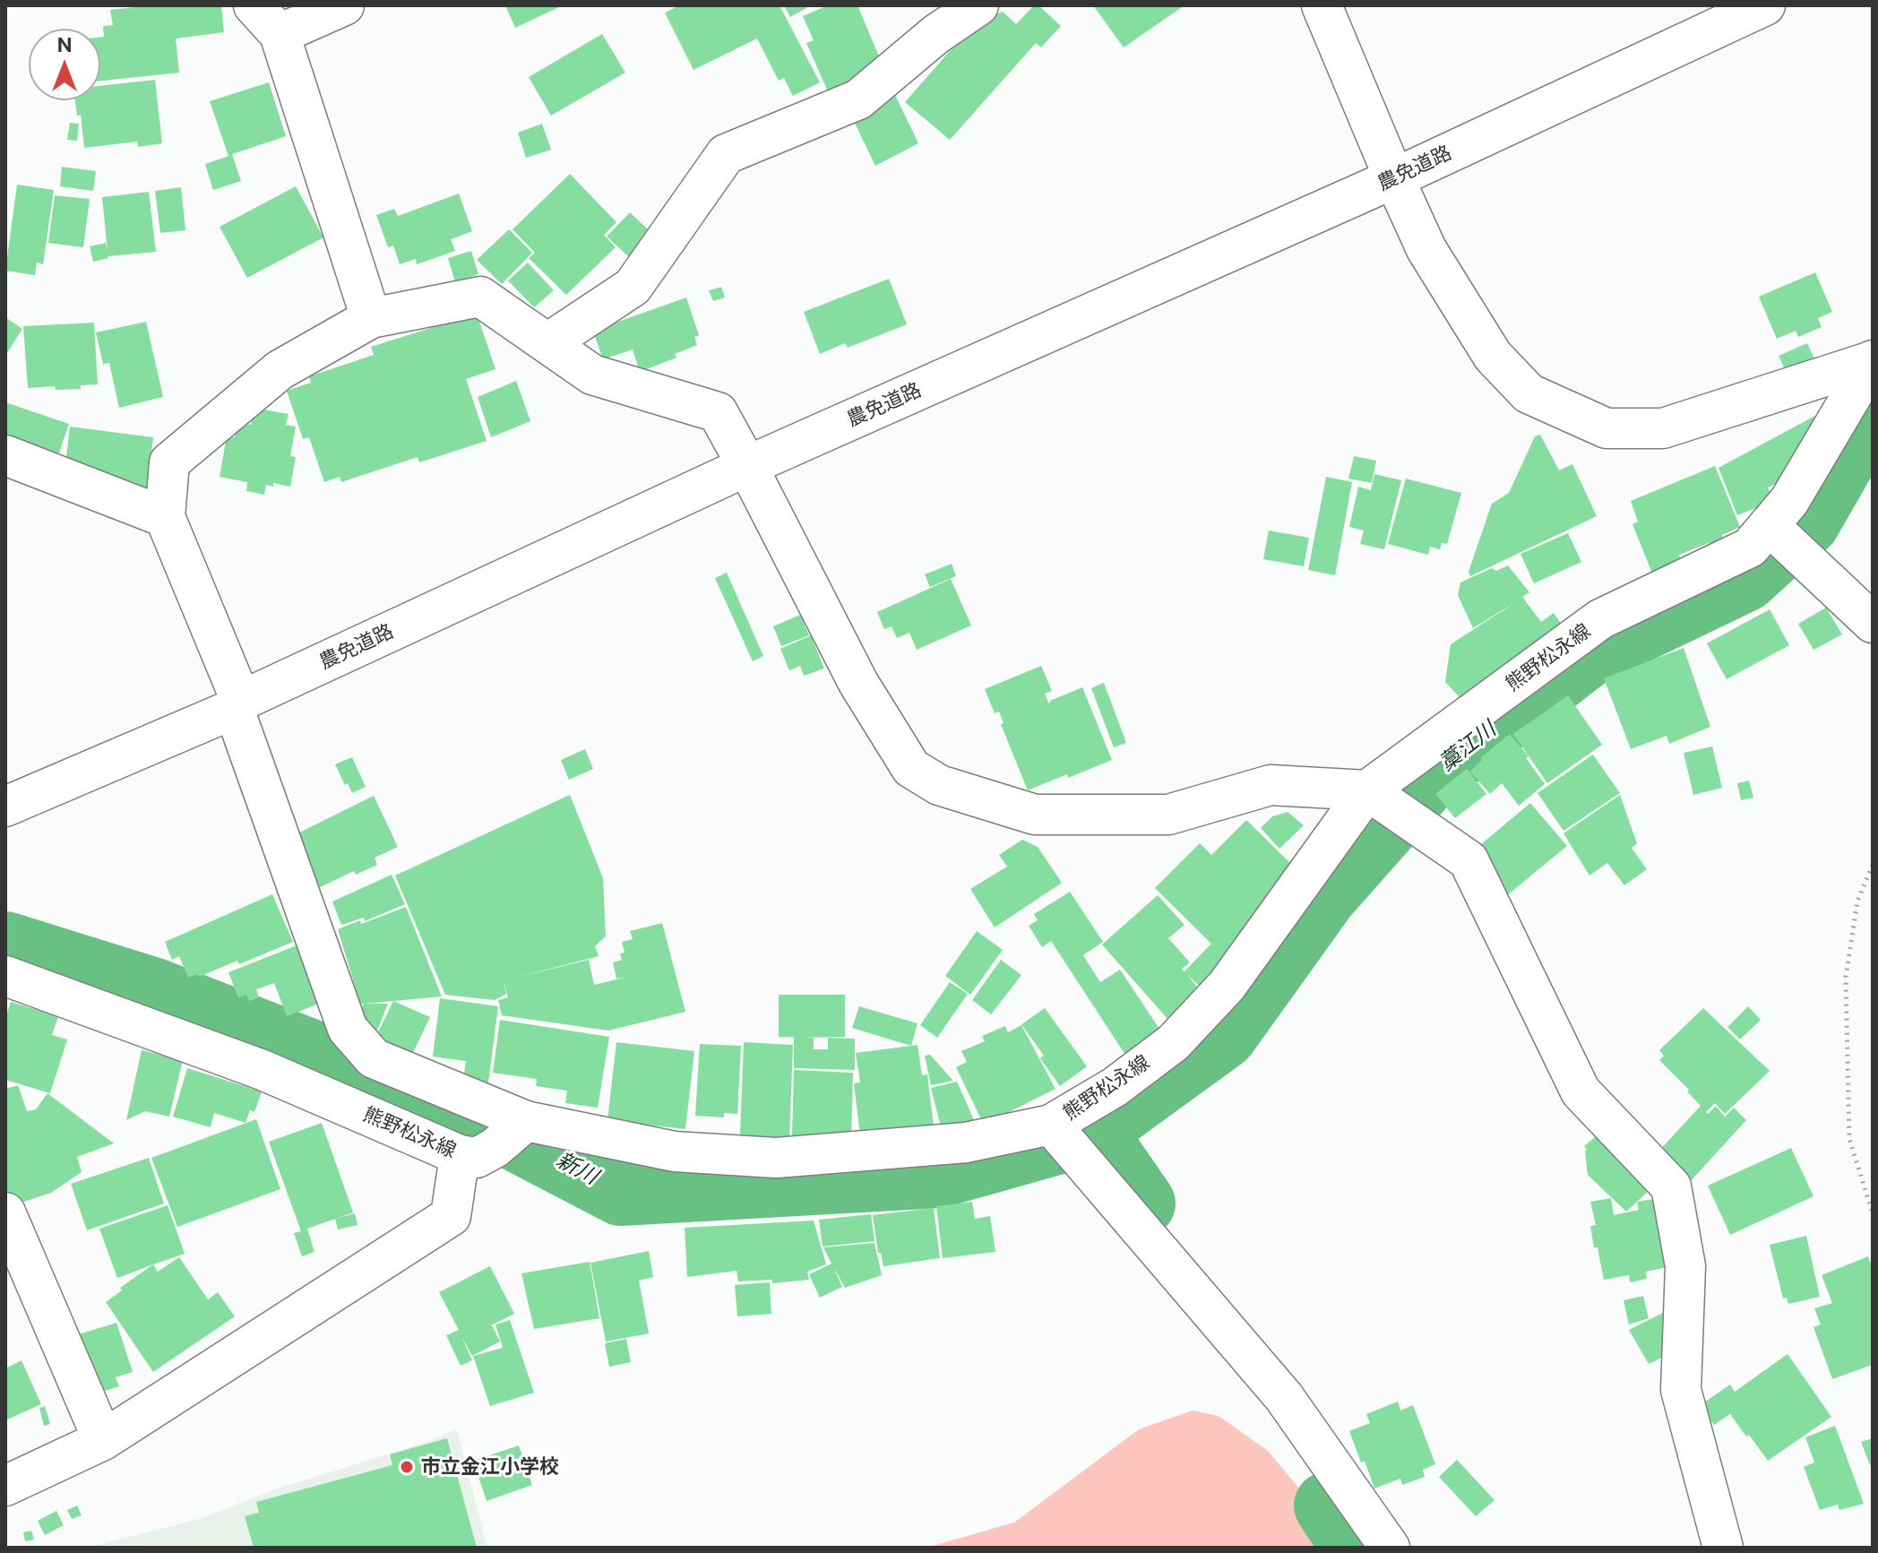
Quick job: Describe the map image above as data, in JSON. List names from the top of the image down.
{
  "streets": {
    "street": ["農免道路", "熊野松永線"]
  },
  "water": ["藁江川", "新川"],
  "places": ["市立金江小学校"],
  "north": "top"
}
